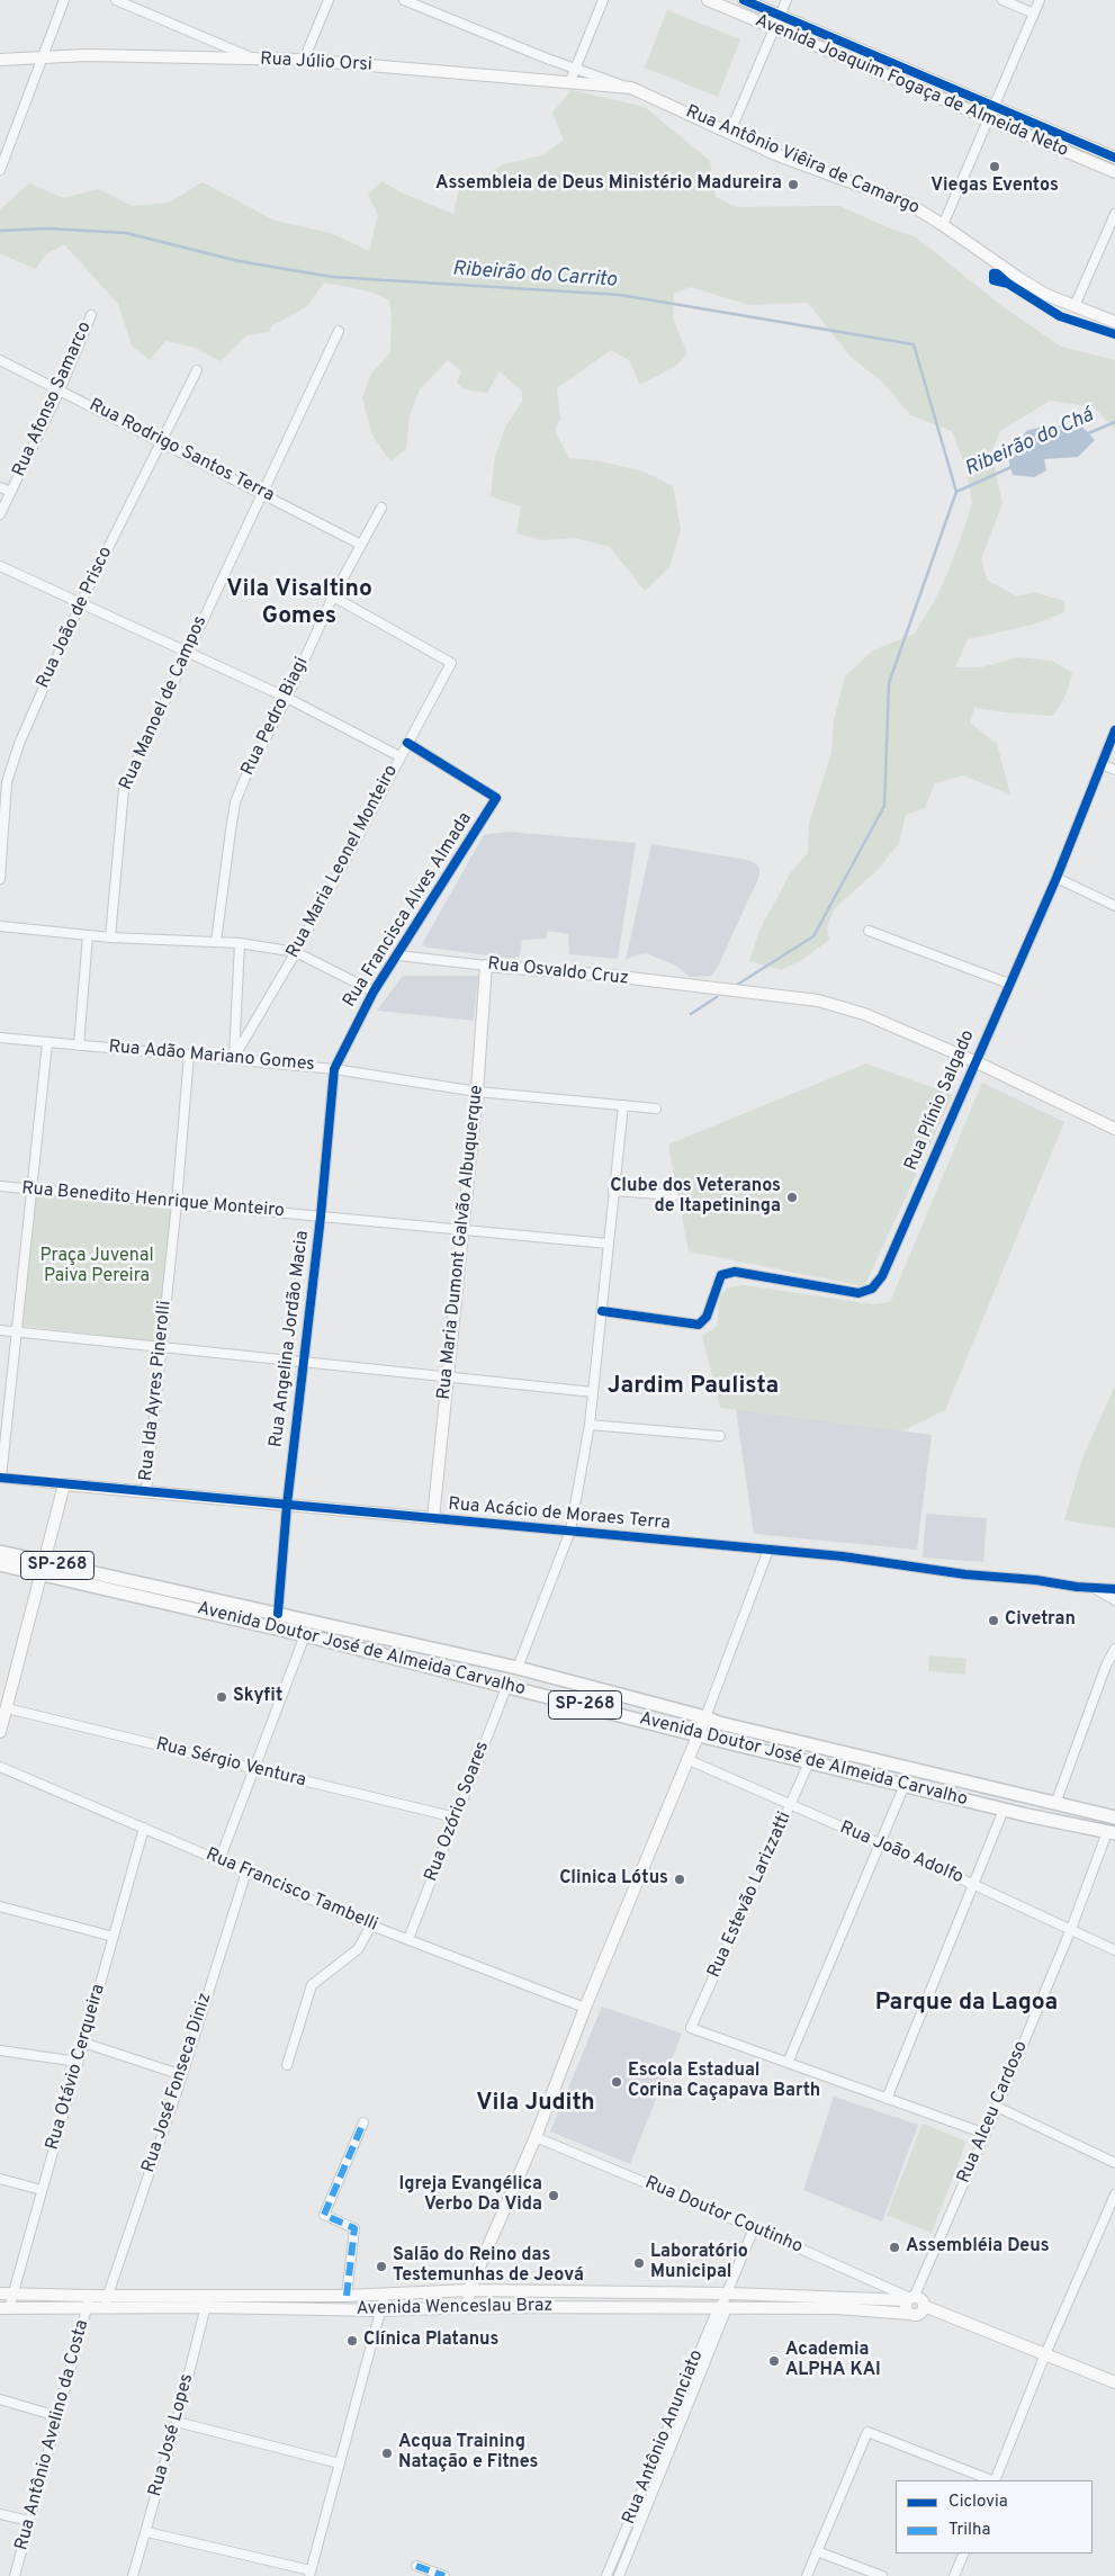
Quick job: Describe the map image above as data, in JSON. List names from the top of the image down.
{
  "streets": {
    "main road": ["SP-268", "Avenida Doutor José de Almeida Carvalho"],
    "street": [
      "Rua Júlio Orsi",
      "Avenida Joaquim Fogaça de Almeida Neto",
      "Rua Antônio Viêira de Camargo",
      "Rua Afonso Samarco",
      "Rua Rodrigo Santos Terra",
      "Rua João de Prisco",
      "Rua Manoel de Campos",
      "Rua Pedro Biagi",
      "Rua Maria Leonel Monteiro",
      "Rua Francisca Alves Almada",
      "Rua Osvaldo Cruz",
      "Rua Adão Mariano Gomes",
      "Rua Plínio Salgado",
      "Rua Benedito Henrique Monteiro",
      "Rua Maria Dumont Galvão Albuquerque",
      "Rua Angelina Jordão Macia",
      "Rua Ida Ayres Pinerolli",
      "Rua Acácio de Moraes Terra",
      "Rua Sérgio Ventura",
      "Rua Ozório Soares",
      "Rua João Adolfo",
      "Rua Francisco Tambelli",
      "Rua Estevão Larizzatti",
      "Rua Otávio Cerqueira",
      "Rua José Fonseca Diniz",
      "Rua Alceu Cardoso",
      "Rua Doutor Coutinho",
      "Avenida Wenceslau Braz",
      "Rua Antônio Avelino da Costa",
      "Rua José Lopes",
      "Rua Antônio Anunciato"
    ]
  },
  "crossings": [
    ["Rua Júlio Orsi", "Rua Antônio Viêira de Camargo"],
    ["Rua Afonso Samarco", "Rua Rodrigo Santos Terra"],
    ["Rua Rodrigo Santos Terra", "Rua João de Prisco"],
    ["Rua Rodrigo Santos Terra", "Rua Manoel de Campos"],
    ["Rua Rodrigo Santos Terra", "Rua Pedro Biagi"],
    ["Rua Pedro Biagi", "Rua Maria Leonel Monteiro"],
    ["Rua Maria Leonel Monteiro", "Rua Francisca Alves Almada"],
    ["Rua Maria Leonel Monteiro", "Rua Adão Mariano Gomes"],
    ["Rua Francisca Alves Almada", "Rua Osvaldo Cruz"],
    ["Rua Francisca Alves Almada", "Rua Adão Mariano Gomes"],
    ["Rua Francisca Alves Almada", "Rua Angelina Jordão Macia"],
    ["Rua Osvaldo Cruz", "Rua Plínio Salgado"],
    ["Rua Osvaldo Cruz", "Rua Maria Dumont Galvão Albuquerque"],
    ["Rua Adão Mariano Gomes", "Rua Maria Dumont Galvão Albuquerque"],
    ["Rua Adão Mariano Gomes", "Rua Angelina Jordão Macia"],
    ["Rua Adão Mariano Gomes", "Rua Ida Ayres Pinerolli"],
    ["Rua Benedito Henrique Monteiro", "Rua Maria Dumont Galvão Albuquerque"],
    ["Rua Benedito Henrique Monteiro", "Rua Angelina Jordão Macia"],
    ["Rua Benedito Henrique Monteiro", "Rua Ida Ayres Pinerolli"],
    ["Rua Maria Dumont Galvão Albuquerque", "Rua Acácio de Moraes Terra"],
    ["Rua Angelina Jordão Macia", "Rua Acácio de Moraes Terra"],
    ["Rua Angelina Jordão Macia", "Avenida Doutor José de Almeida Carvalho"],
    ["Rua Ida Ayres Pinerolli", "Rua Acácio de Moraes Terra"],
    ["Avenida Doutor José de Almeida Carvalho", "Rua Ozório Soares"],
    ["Avenida Doutor José de Almeida Carvalho", "Rua Estevão Larizzatti"],
    ["Avenida Doutor José de Almeida Carvalho", "Rua Alceu Cardoso"],
    ["Rua Sérgio Ventura", "Rua Ozório Soares"],
    ["Rua Ozório Soares", "Rua Francisco Tambelli"],
    ["Rua João Adolfo", "Rua Estevão Larizzatti"],
    ["Rua João Adolfo", "Rua Alceu Cardoso"],
    ["Rua Francisco Tambelli", "Rua Otávio Cerqueira"],
    ["Rua Francisco Tambelli", "Rua José Fonseca Diniz"],
    ["Rua Otávio Cerqueira", "Avenida Wenceslau Braz"],
    ["Rua José Fonseca Diniz", "Avenida Wenceslau Braz"],
    ["Rua Alceu Cardoso", "Rua Doutor Coutinho"],
    ["Rua Alceu Cardoso", "Avenida Wenceslau Braz"],
    ["Rua Doutor Coutinho", "Avenida Wenceslau Braz"],
    ["Rua Doutor Coutinho", "Rua Antônio Anunciato"],
    ["Avenida Wenceslau Braz", "Rua Antônio Avelino da Costa"],
    ["Avenida Wenceslau Braz", "Rua José Lopes"],
    ["Avenida Wenceslau Braz", "Rua Antônio Anunciato"]
  ],
  "districts": [
    "Vila Visaltino Gomes",
    "Jardim Paulista",
    "Parque da Lagoa",
    "Vila Judith"
  ],
  "water": ["Ribeirão do Carrito", "Ribeirão do Chá"],
  "parks": ["Praça Juvenal Paiva Pereira"],
  "places": [
    "Viegas Eventos",
    "Assembleia de Deus Ministério Madureira",
    "Clube dos Veteranos de Itapetininga",
    "Civetran",
    "Skyfit",
    "Clinica Lótus",
    "Escola Estadual Corina Caçapava Barth",
    "Igreja Evangélica Verbo Da Vida",
    "Assembléia Deus",
    "Laboratório Municipal",
    "Salão do Reino das Testemunhas de Jeová",
    "Clínica Platanus",
    "Academia ALPHA KAI",
    "Acqua Training Natação e Fitnes"
  ],
  "legend": ["Ciclovia", "Trilha"]
}
